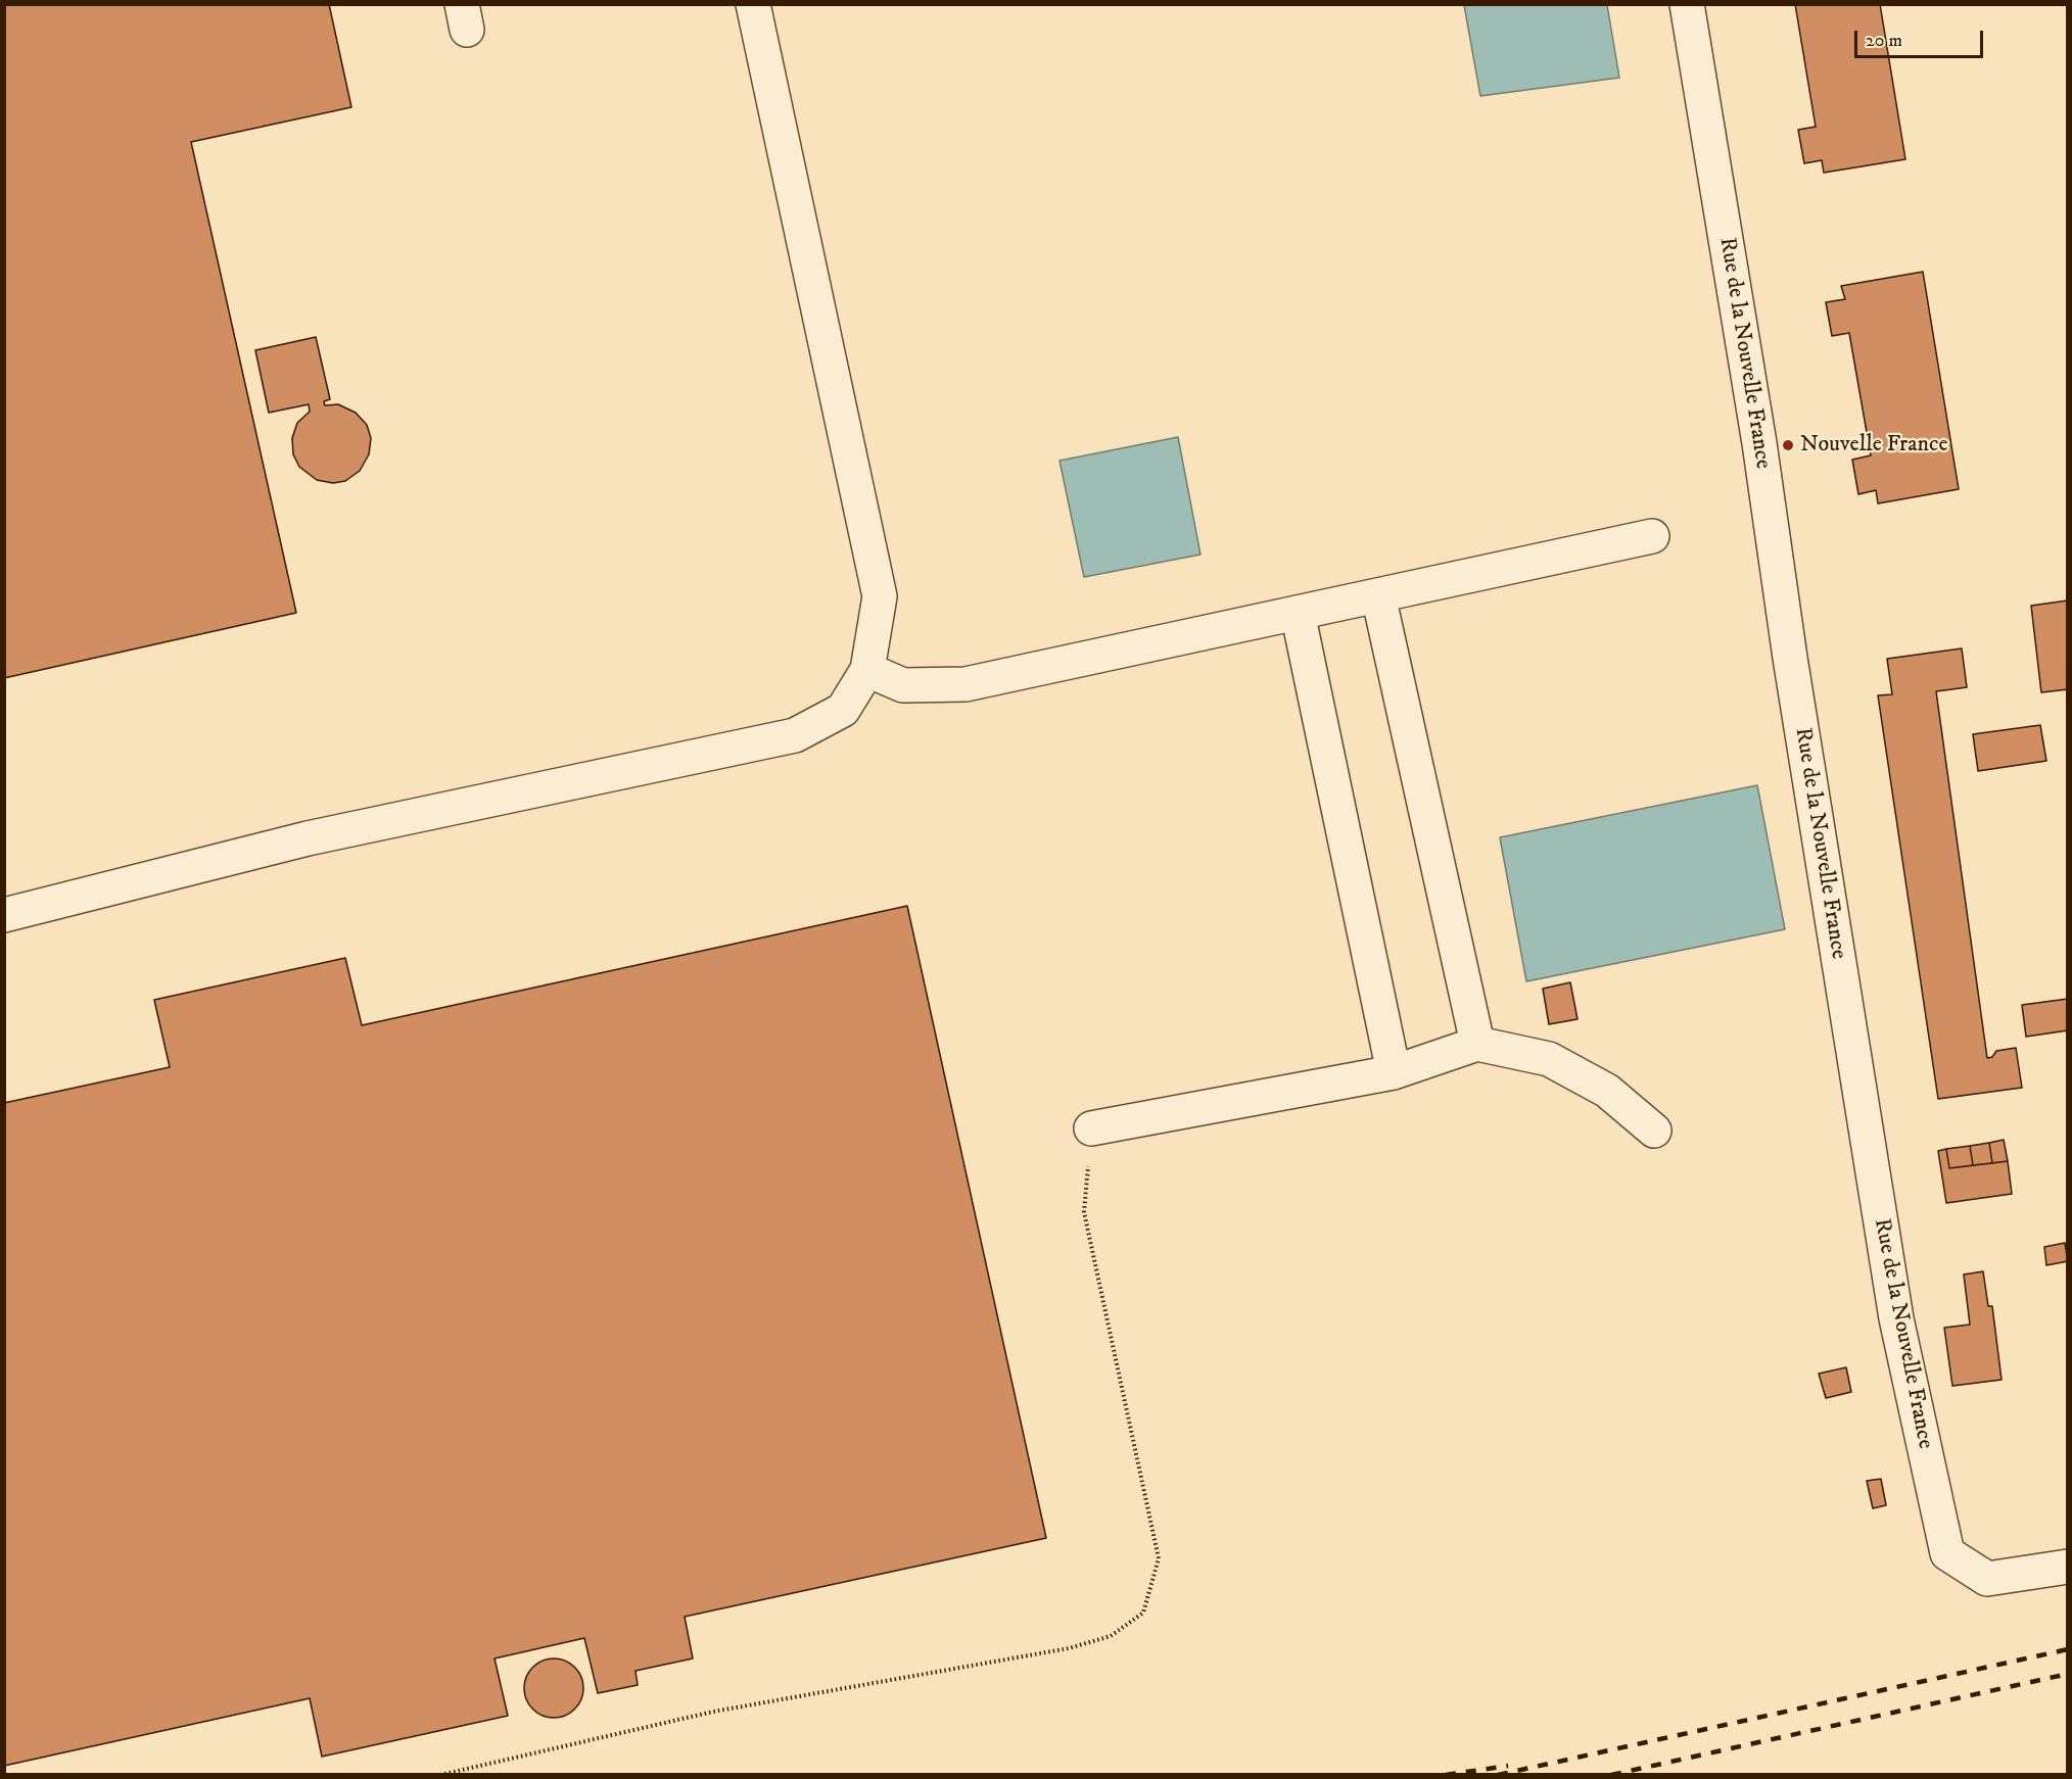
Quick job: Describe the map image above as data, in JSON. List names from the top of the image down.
{
  "streets": {
    "street": ["Rue de la Nouvelle France"]
  },
  "places": ["Nouvelle France"],
  "scale_bar": "20 m"
}
